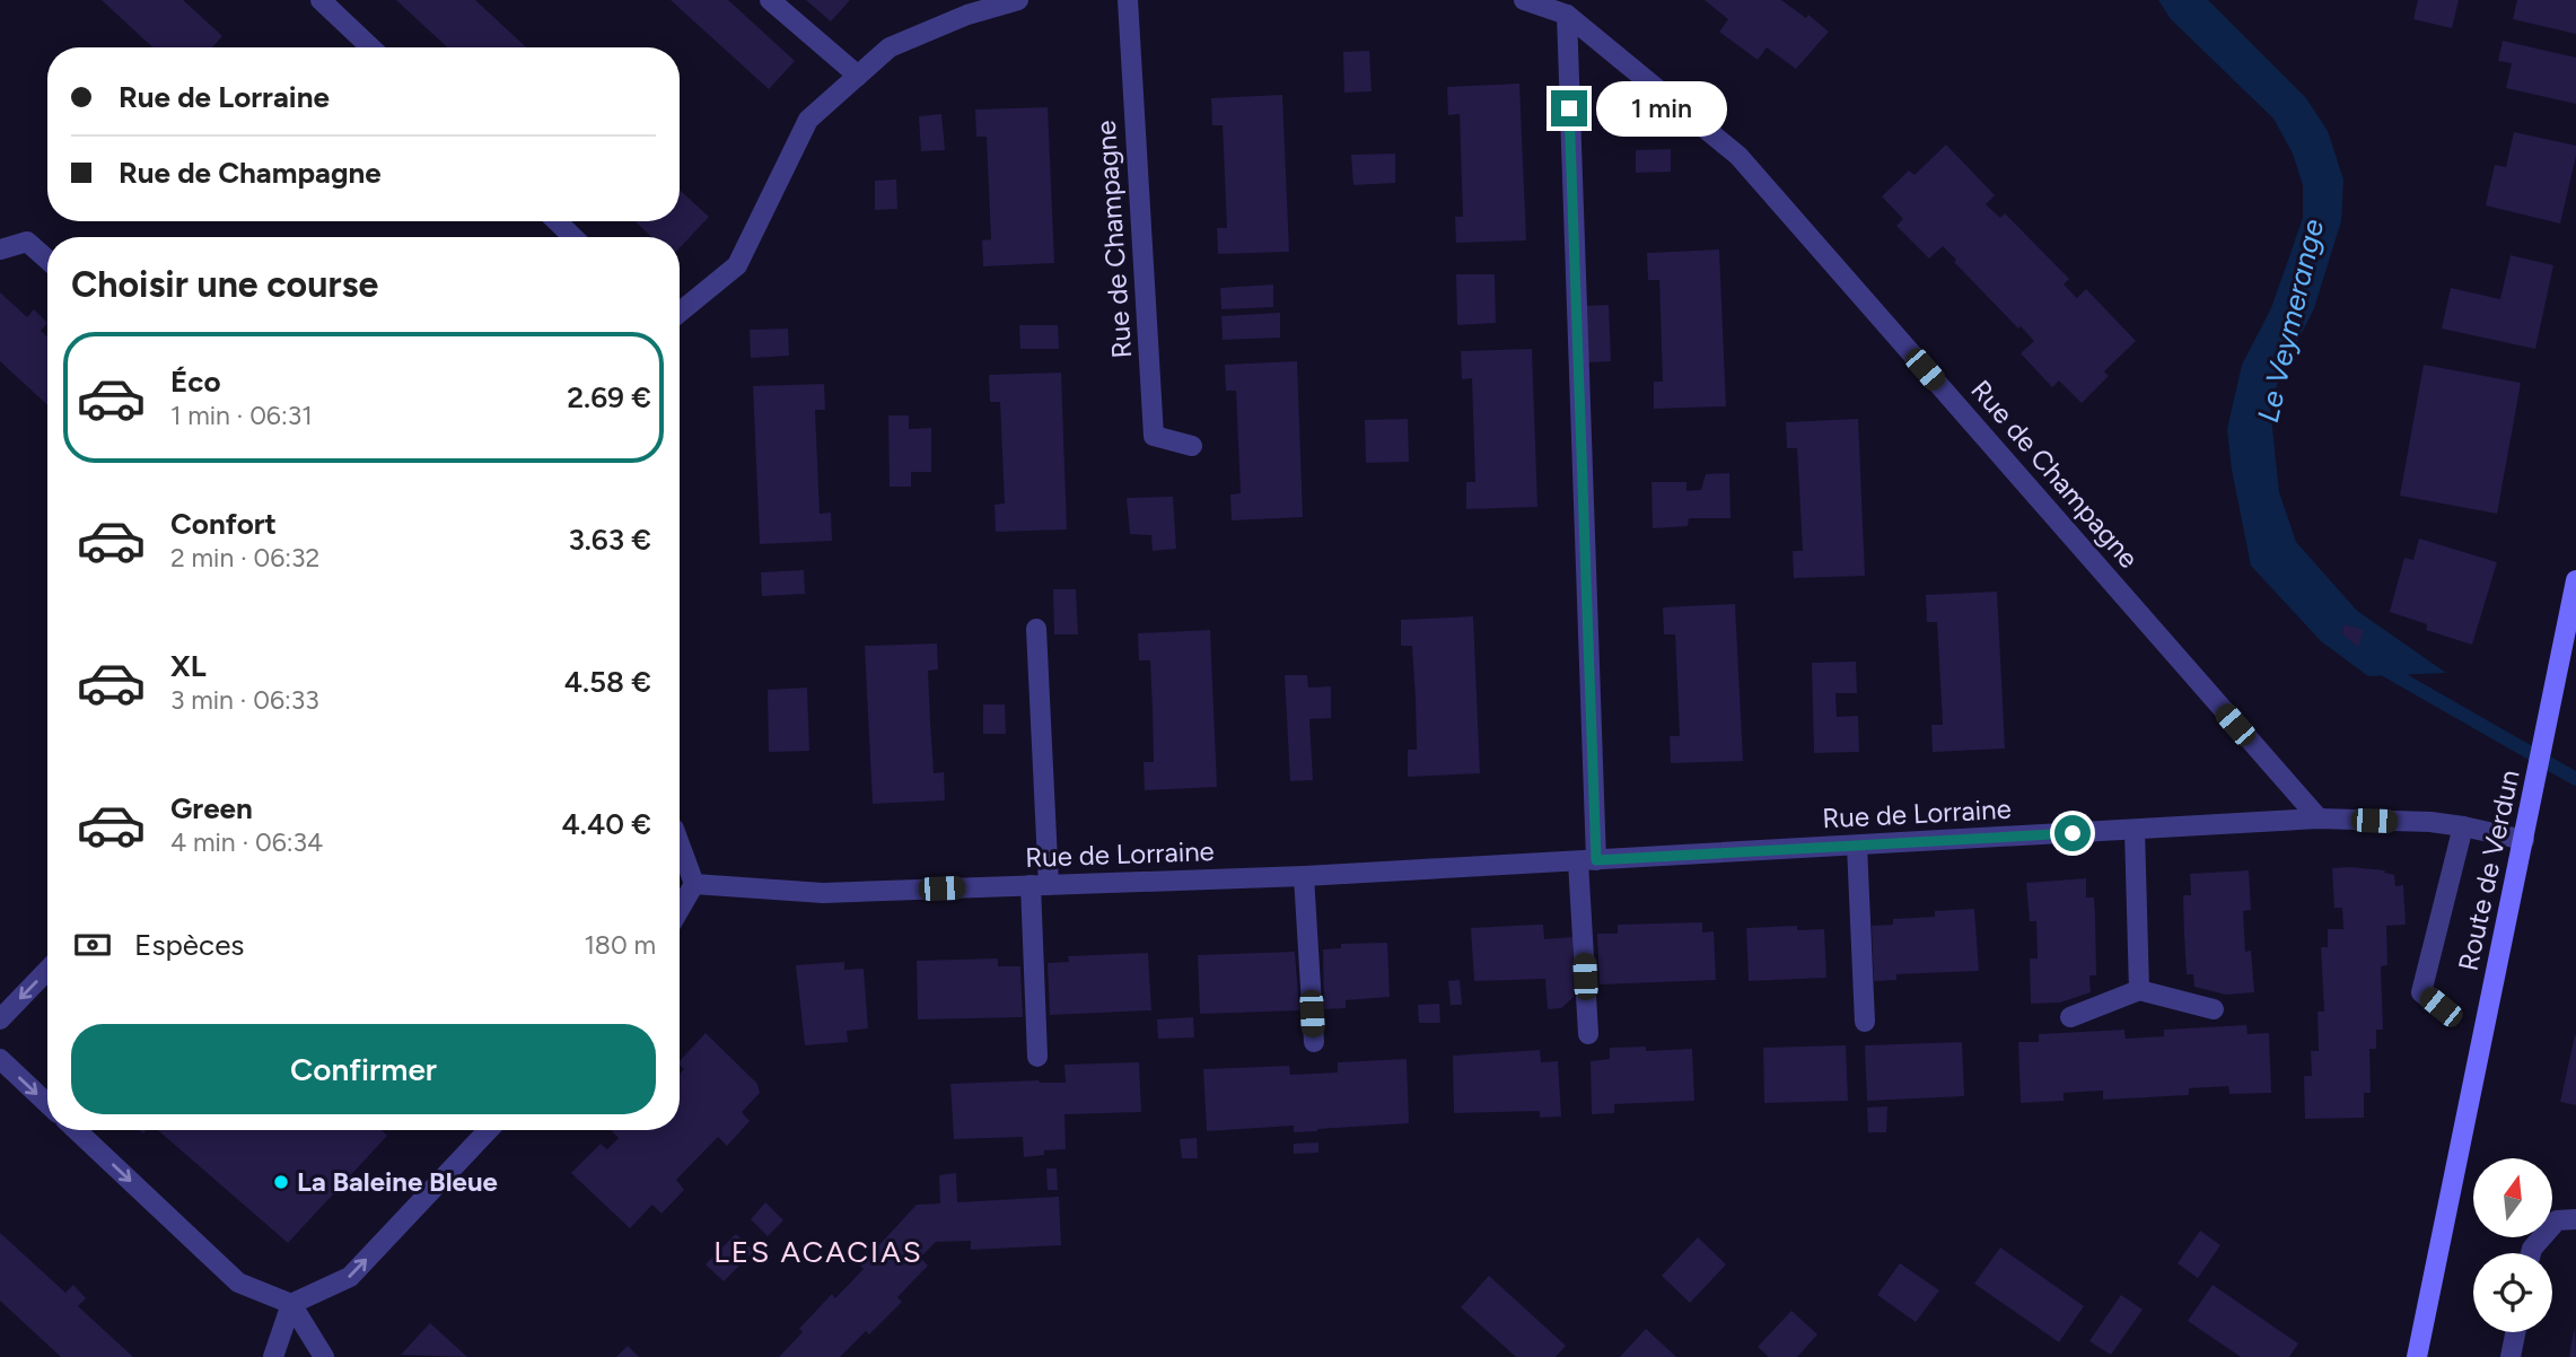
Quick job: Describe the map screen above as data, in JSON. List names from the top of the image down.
{
  "streets": {
    "main road": ["Route de Verdun"],
    "street": ["Rue de Champagne", "Rue de Lorraine"]
  },
  "crossings": [
    ["Rue de Champagne", "Rue de Lorraine"],
    ["Rue de Lorraine", "Route de Verdun"]
  ],
  "districts": ["LES ACACIAS"],
  "water": ["Le Veymerange"],
  "places": ["La Baleine Bleue"],
  "north": "top",
  "page": {
    "banner": ["Rue de Lorraine", "Rue de Champagne"],
    "bubble": "1 min",
    "heading": "Choisir une course",
    "list": [
      {
        "name": "Éco",
        "note": "1 min · 06:31",
        "value": "2.69 €"
      },
      {
        "name": "Confort",
        "note": "2 min · 06:32",
        "value": "3.63 €"
      },
      {
        "name": "XL",
        "note": "3 min · 06:33",
        "value": "4.58 €"
      },
      {
        "name": "Green",
        "note": "4 min · 06:34",
        "value": "4.40 €"
      }
    ],
    "pay": ["Espèces", "180 m"],
    "buttons": "Confirmer"
  }
}
